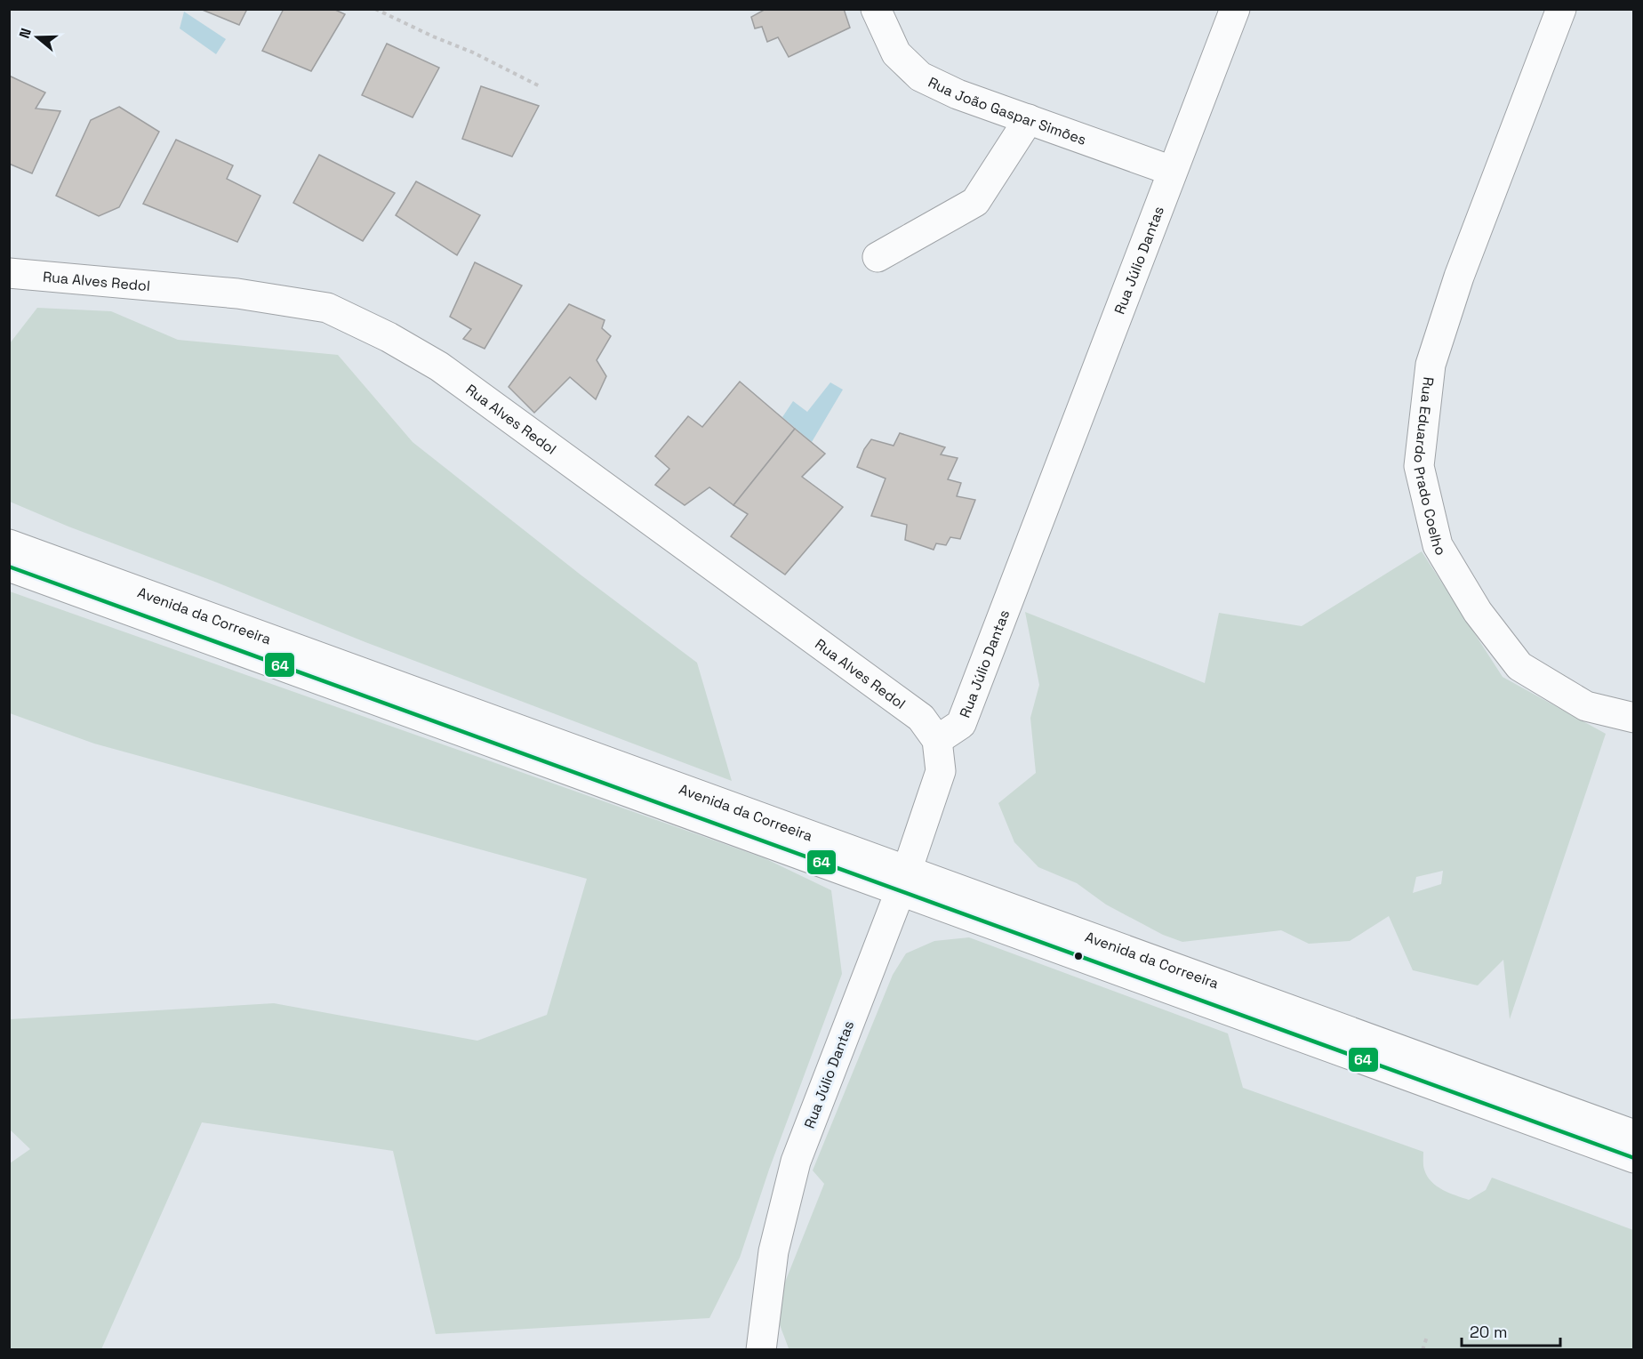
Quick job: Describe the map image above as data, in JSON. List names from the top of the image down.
{
  "streets": {
    "street": [
      "Rua João Gaspar Simões",
      "Rua Júlio Dantas",
      "Rua Alves Redol",
      "Rua Eduardo Prado Coelho",
      "Avenida da Correeira"
    ]
  },
  "crossings": [
    ["Rua João Gaspar Simões", "Rua Júlio Dantas"],
    ["Rua Júlio Dantas", "Rua Alves Redol"],
    ["Rua Júlio Dantas", "Avenida da Correeira"]
  ],
  "lines": ["transit line 64"],
  "scale_bar": "20 m",
  "north": "left"
}
